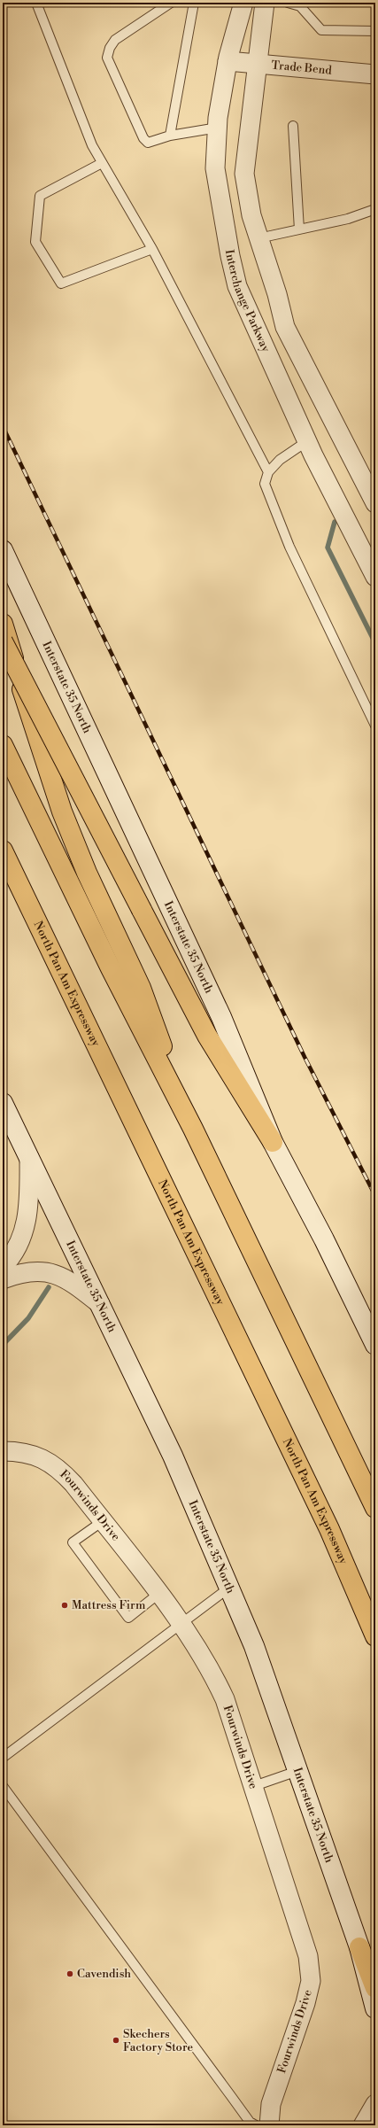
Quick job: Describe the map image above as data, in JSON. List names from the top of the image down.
{
  "streets": {
    "highway": ["North Pan Am Expressway"],
    "main road": ["Interstate 35 North"],
    "street": ["Trade Bend", "Interchange Parkway", "Fourwinds Drive"]
  },
  "crossings": [
    ["Trade Bend", "Interchange Parkway"]
  ],
  "places": ["Mattress Firm", "Cavendish", "Skechers Factory Store"]
}
